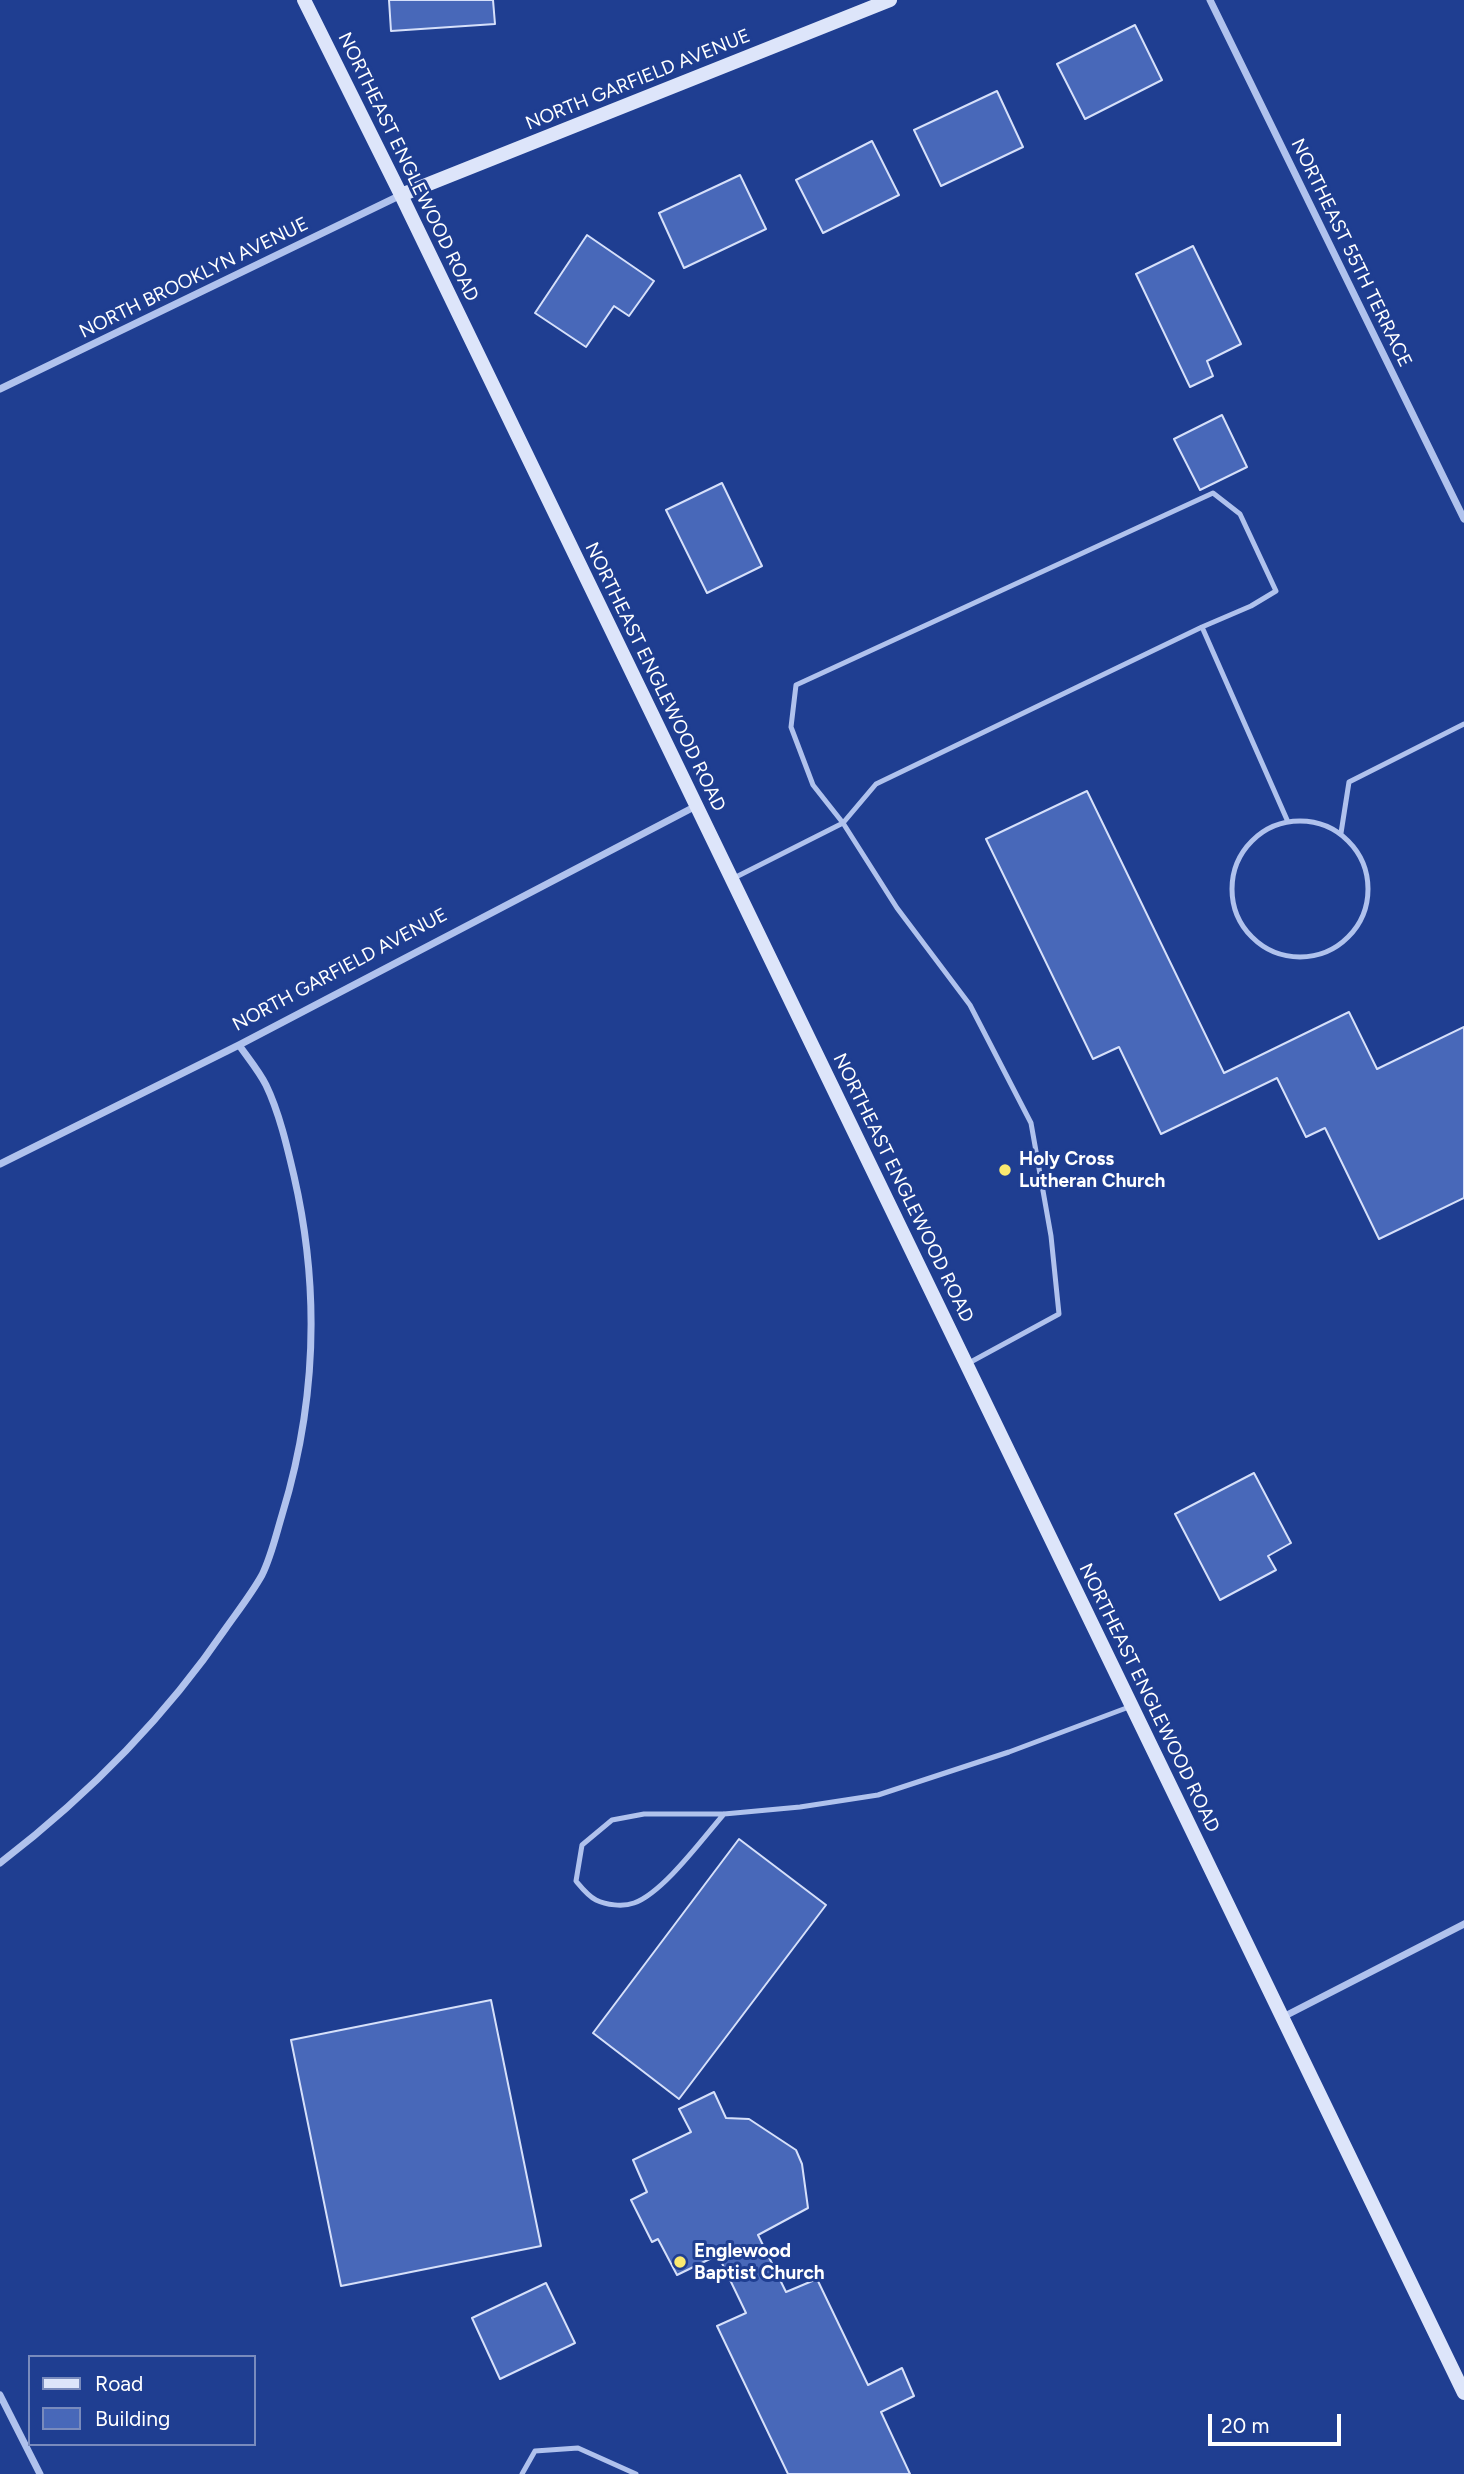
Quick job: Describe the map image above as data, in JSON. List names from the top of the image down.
{
  "streets": {
    "main road": ["NORTH GARFIELD AVENUE", "NORTHEAST ENGLEWOOD ROAD"],
    "street": ["NORTHEAST 55TH TERRACE", "NORTH BROOKLYN AVENUE"]
  },
  "crossings": [
    ["NORTH GARFIELD AVENUE", "NORTHEAST ENGLEWOOD ROAD"],
    ["NORTH GARFIELD AVENUE", "NORTH BROOKLYN AVENUE"],
    ["NORTHEAST ENGLEWOOD ROAD", "NORTH BROOKLYN AVENUE"]
  ],
  "places": ["Holy Cross Lutheran Church", "Englewood Baptist Church"],
  "legend": ["Road", "Building"],
  "scale_bar": "20 m"
}
